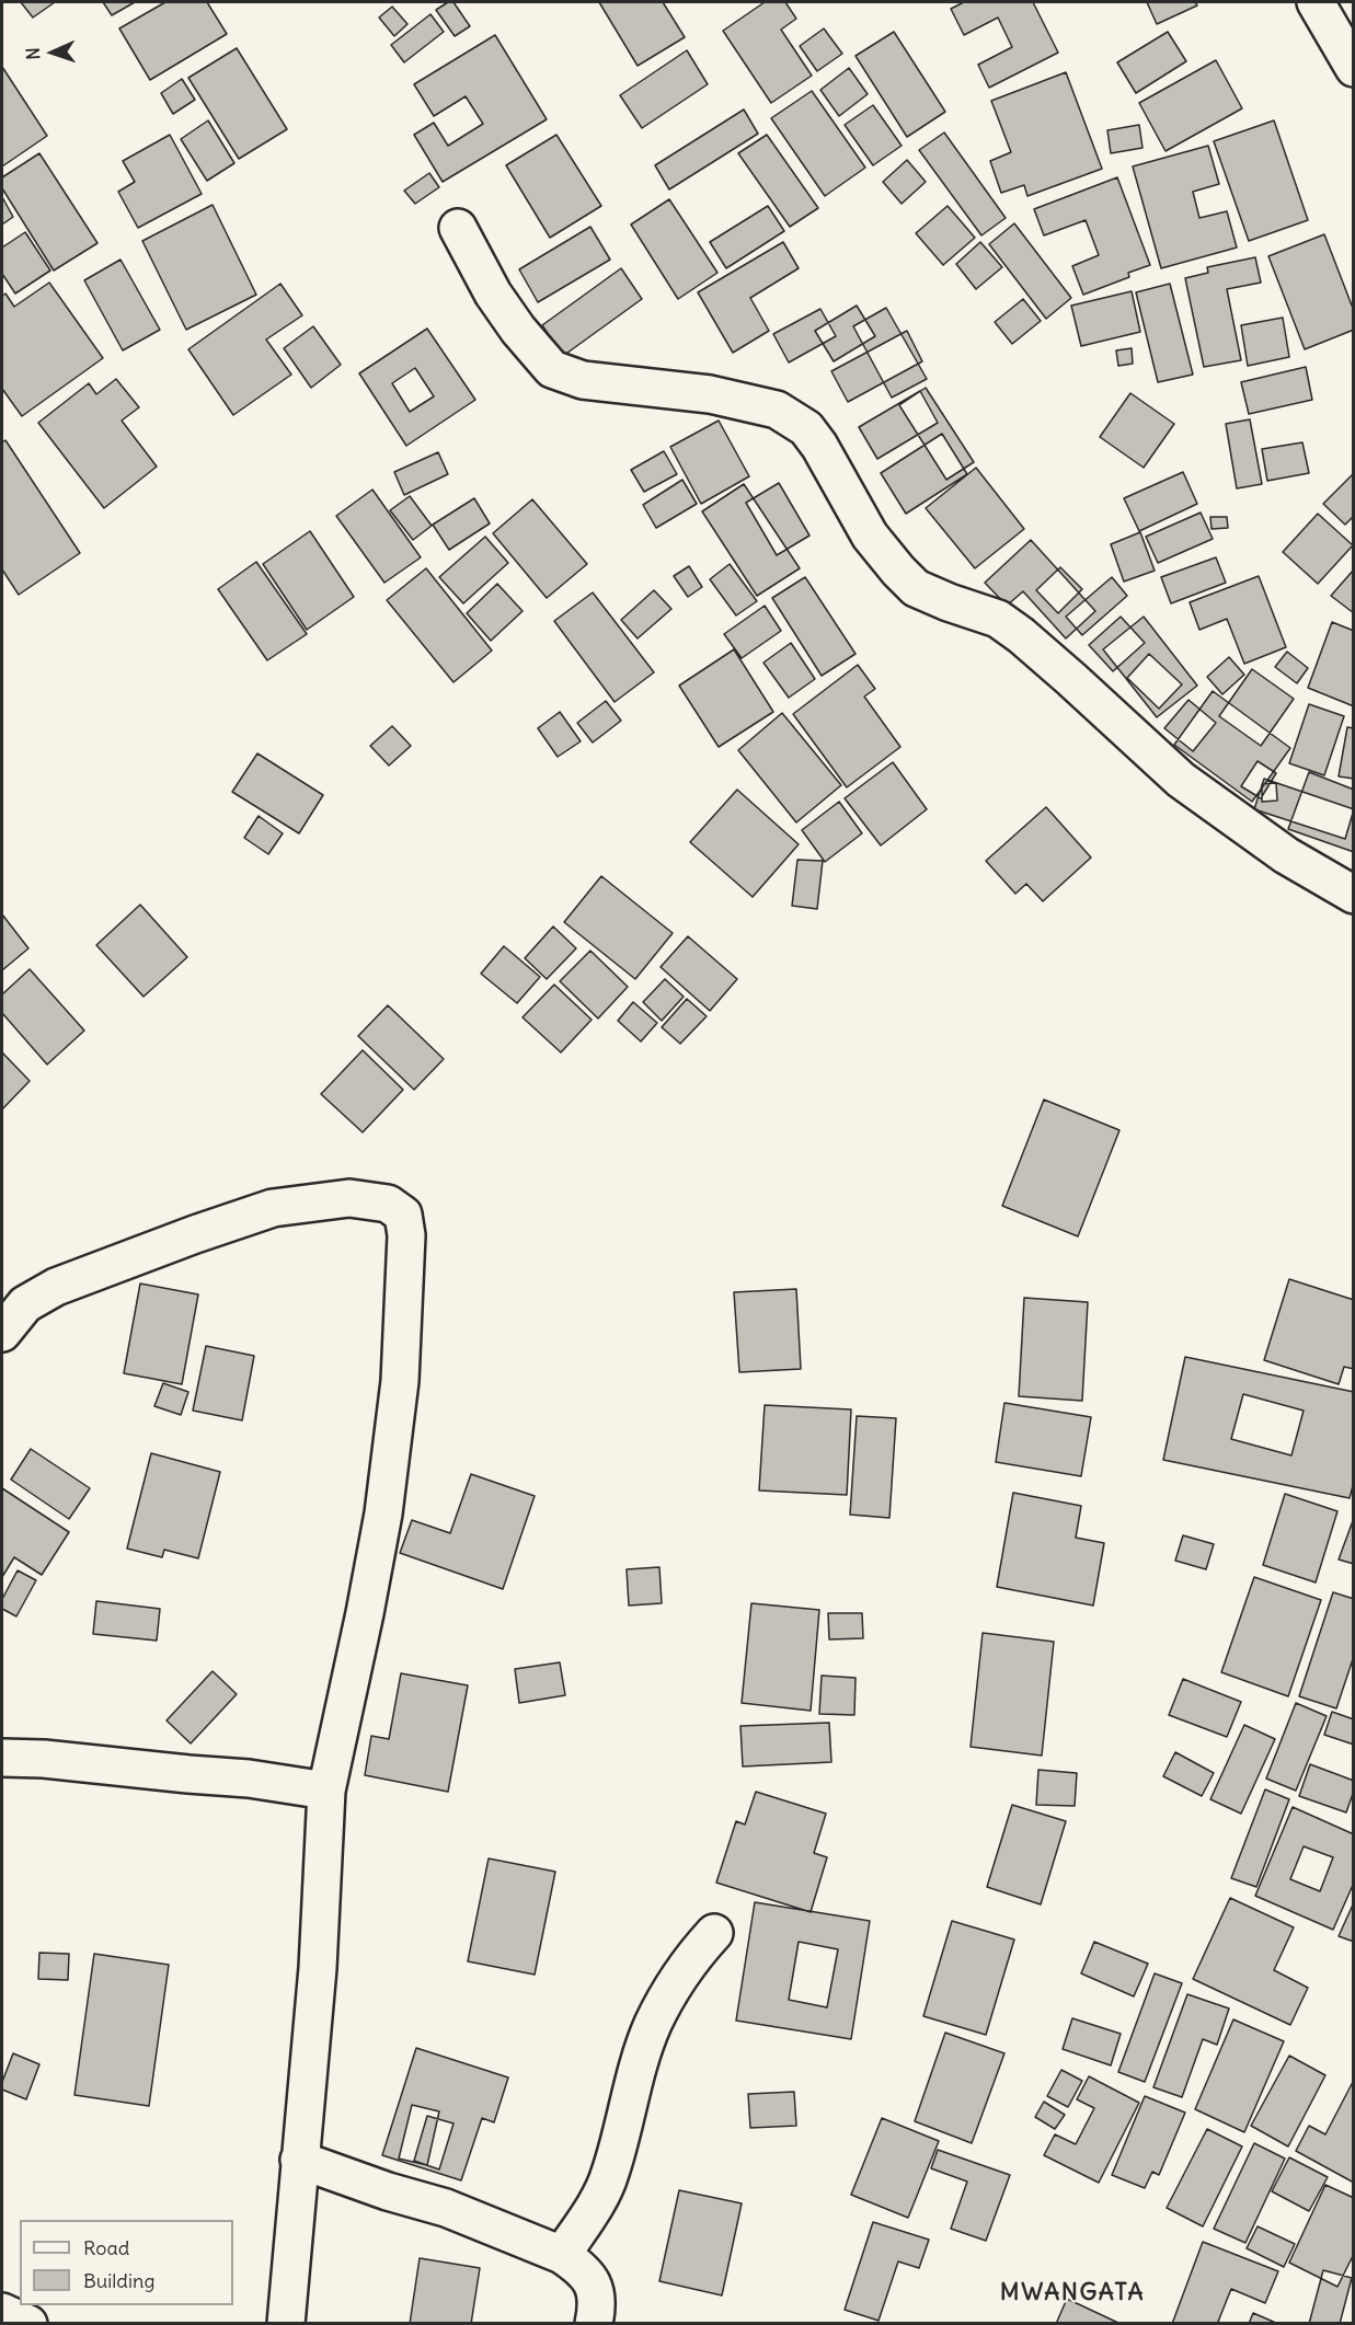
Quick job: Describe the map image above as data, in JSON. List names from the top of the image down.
{
  "districts": ["MWANGATA"],
  "legend": ["Road", "Building"],
  "north": "left"
}
